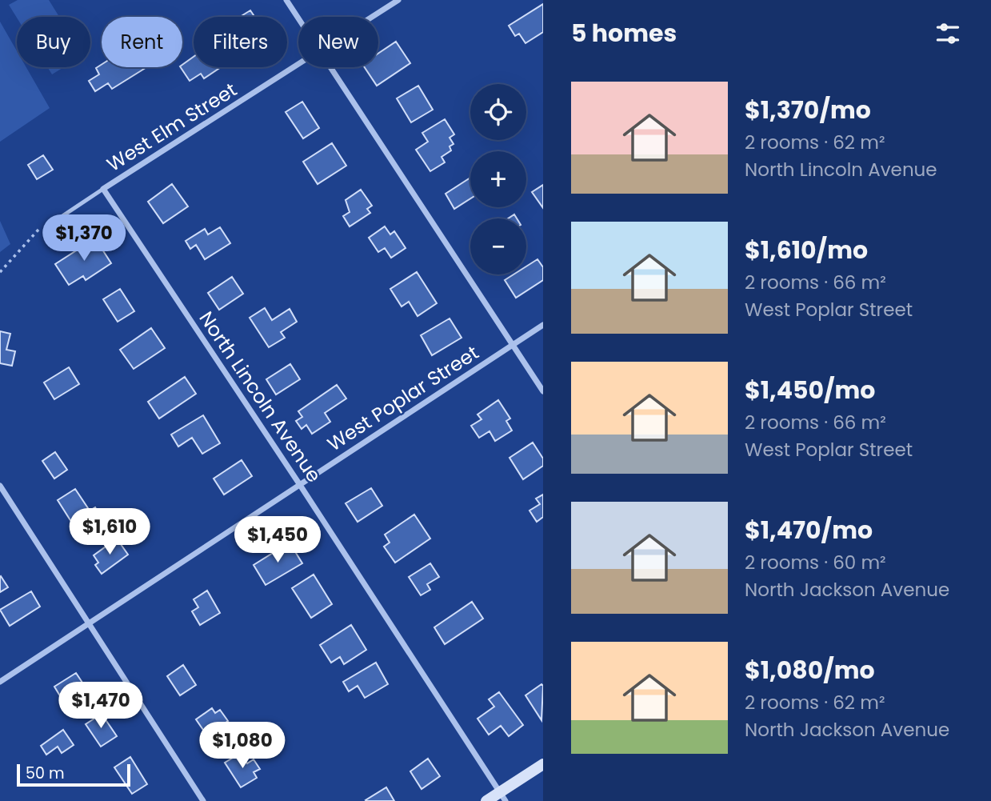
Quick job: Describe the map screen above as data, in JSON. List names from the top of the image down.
{
  "streets": {
    "street": ["West Elm Street", "North Lincoln Avenue", "West Poplar Street"]
  },
  "crossings": [
    ["West Elm Street", "North Lincoln Avenue"],
    ["North Lincoln Avenue", "West Poplar Street"]
  ],
  "scale_bar": "50 m",
  "page": {
    "heading": "5 homes",
    "chip": [
      "Buy",
      "Rent",
      "Filters",
      "New"
    ],
    "list": [
      {
        "name": "$1,370/mo",
        "note": "2 rooms · 62 m² · North Lincoln Avenue"
      },
      {
        "name": "$1,610/mo",
        "note": "2 rooms · 66 m² · West Poplar Street"
      },
      {
        "name": "$1,450/mo",
        "note": "2 rooms · 66 m² · West Poplar Street"
      },
      {
        "name": "$1,470/mo",
        "note": "2 rooms · 60 m² · North Jackson Avenue"
      },
      {
        "name": "$1,080/mo",
        "note": "2 rooms · 62 m² · North Jackson Avenue"
      }
    ],
    "map_buttons": ["+", "−"],
    "price": [
      "$1,370",
      "$1,610",
      "$1,450",
      "$1,470",
      "$1,080"
    ],
    "scale": "50 m"
  }
}
